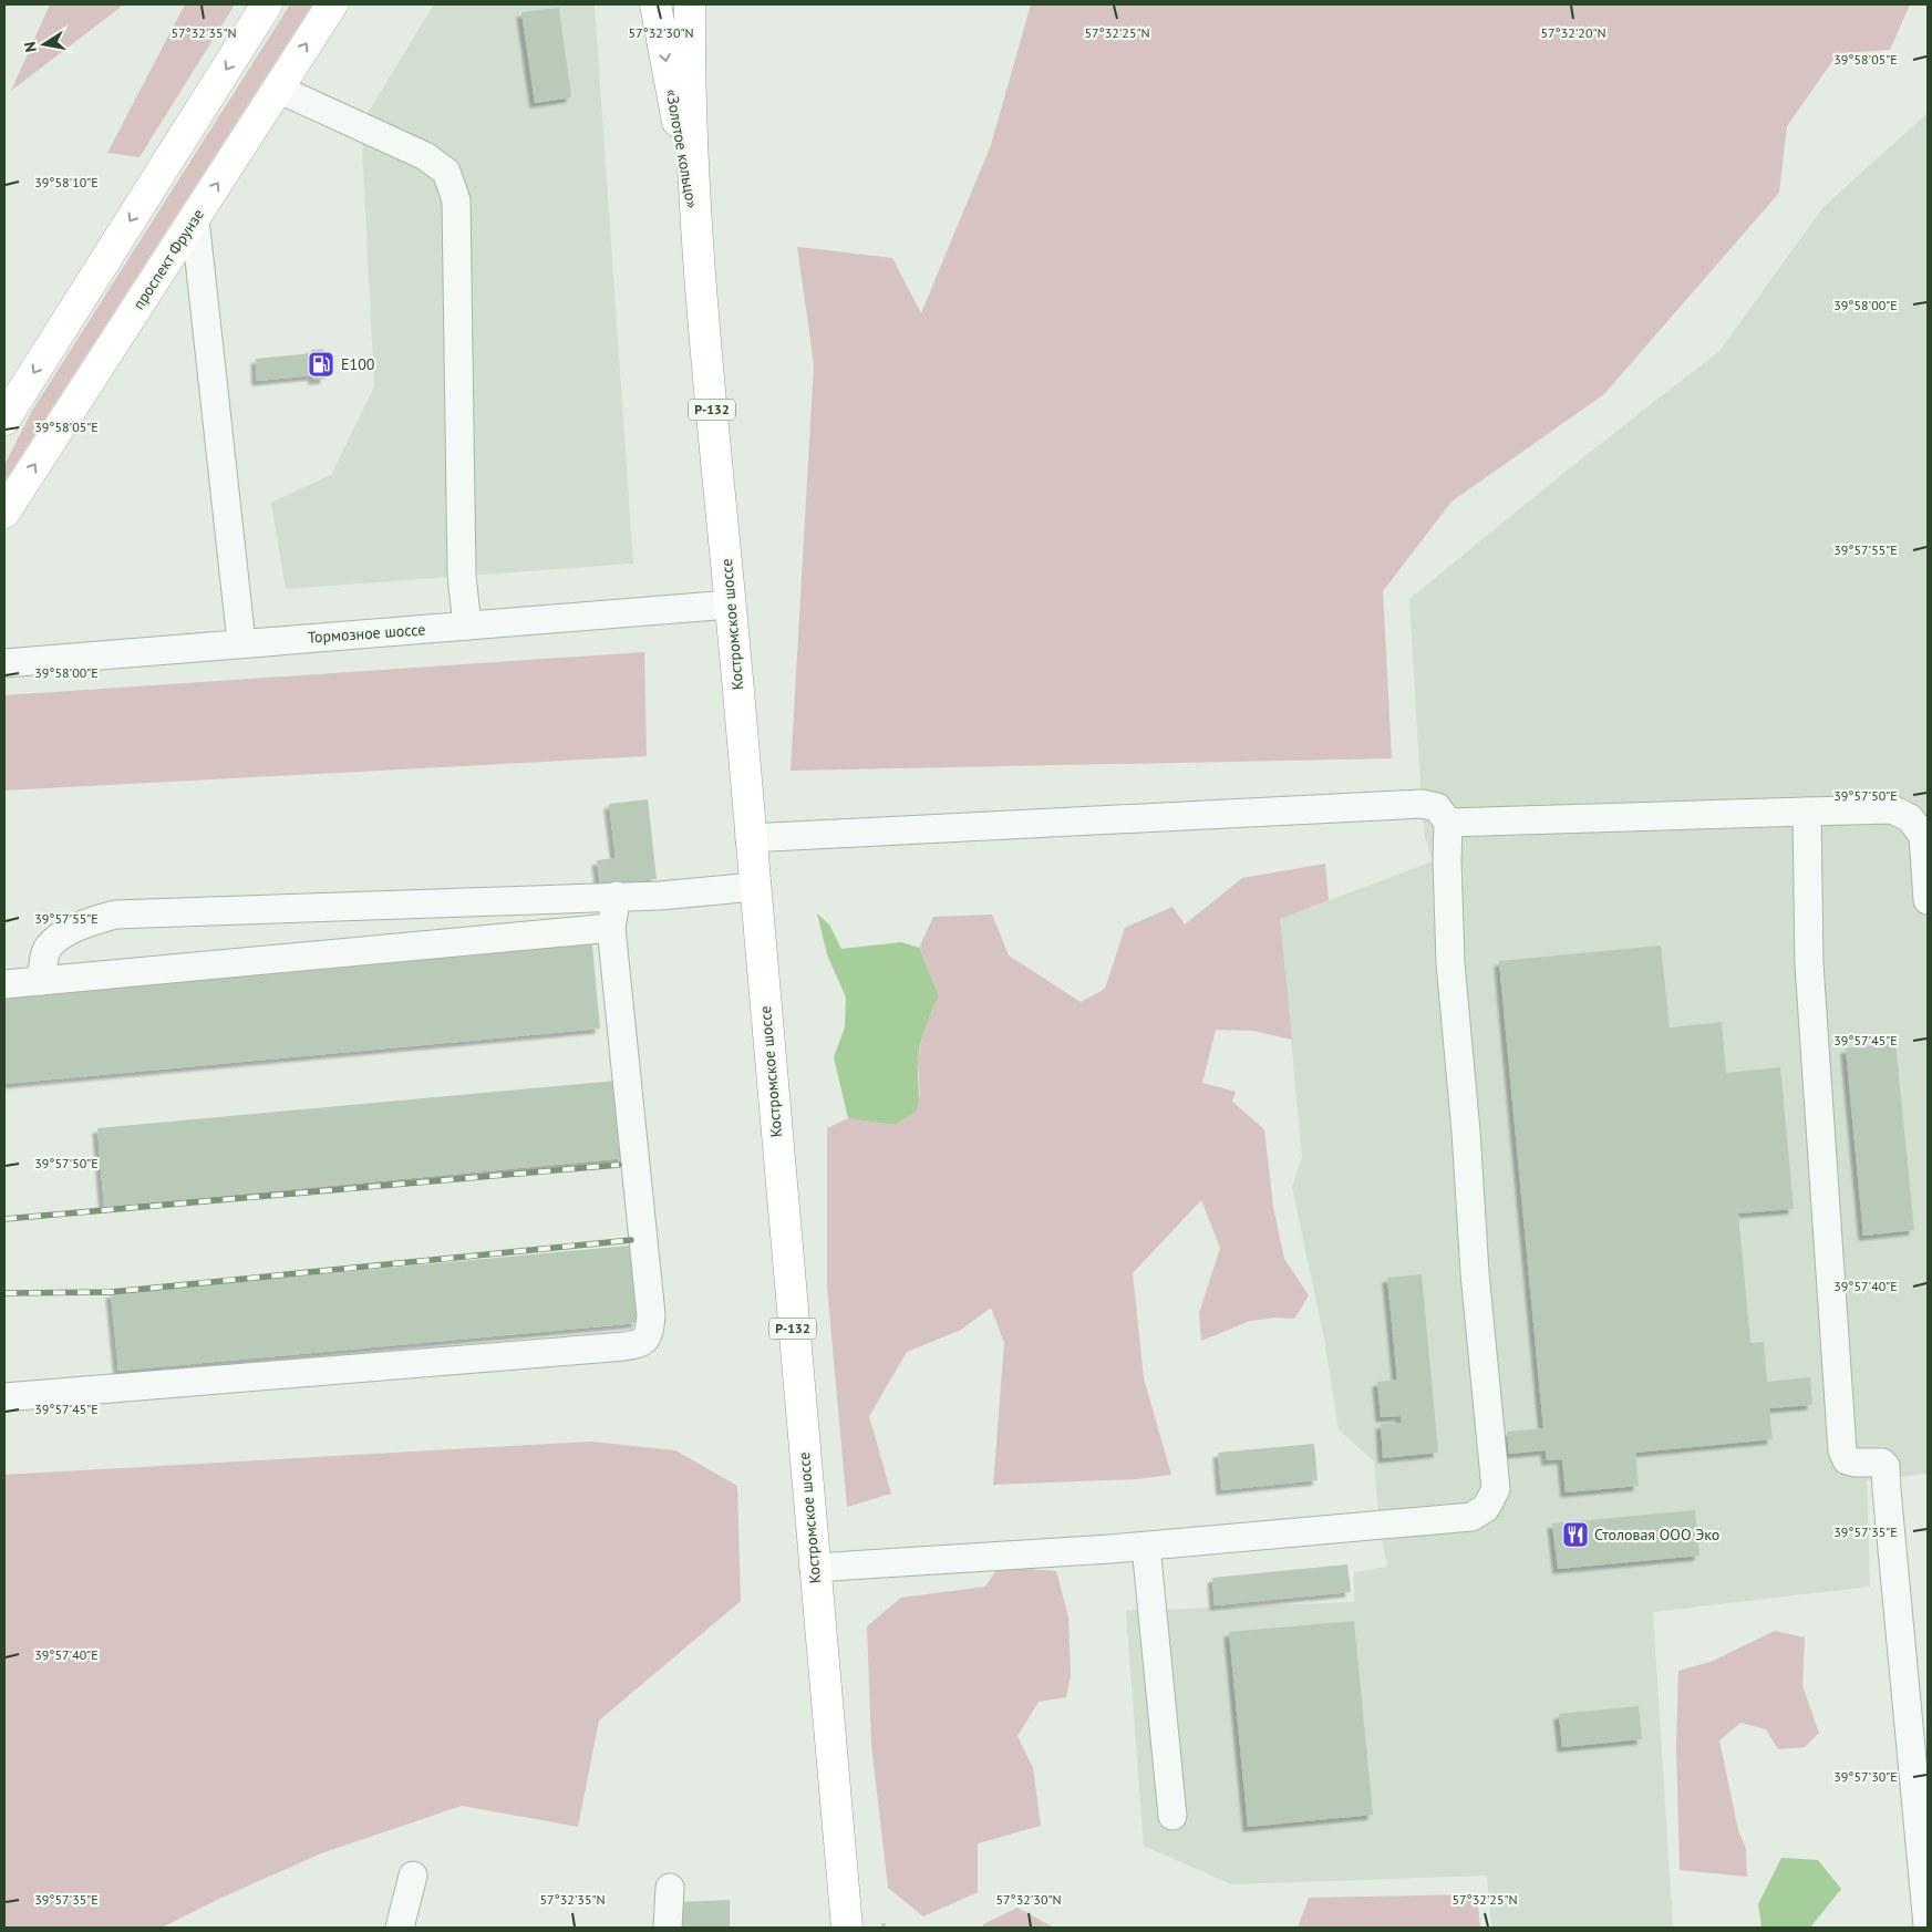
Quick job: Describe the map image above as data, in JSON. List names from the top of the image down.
{
  "streets": {
    "main road": [
      "«Золотое кольцо»",
      "проспект Фрунзе",
      "Р-132",
      "Костромское шоссе"
    ],
    "street": ["Тормозное шоссе"]
  },
  "crossings": [
    ["«Золотое кольцо»", "Костромское шоссе"],
    ["Костромское шоссе", "Тормозное шоссе"]
  ],
  "places": {
    "fuel station": ["E100"],
    "restaurant": ["Столовая ООО Эко"]
  },
  "north": "left",
  "coordinates": [
    "57°32'35\"N",
    "57°32'30\"N",
    "57°32'25\"N",
    "57°32'20\"N",
    "39°58'05\"E",
    "39°58'10\"E",
    "39°58'00\"E",
    "39°57'55\"E",
    "39°57'50\"E",
    "39°57'45\"E",
    "39°57'40\"E",
    "39°57'35\"E",
    "39°57'30\"E"
  ]
}
